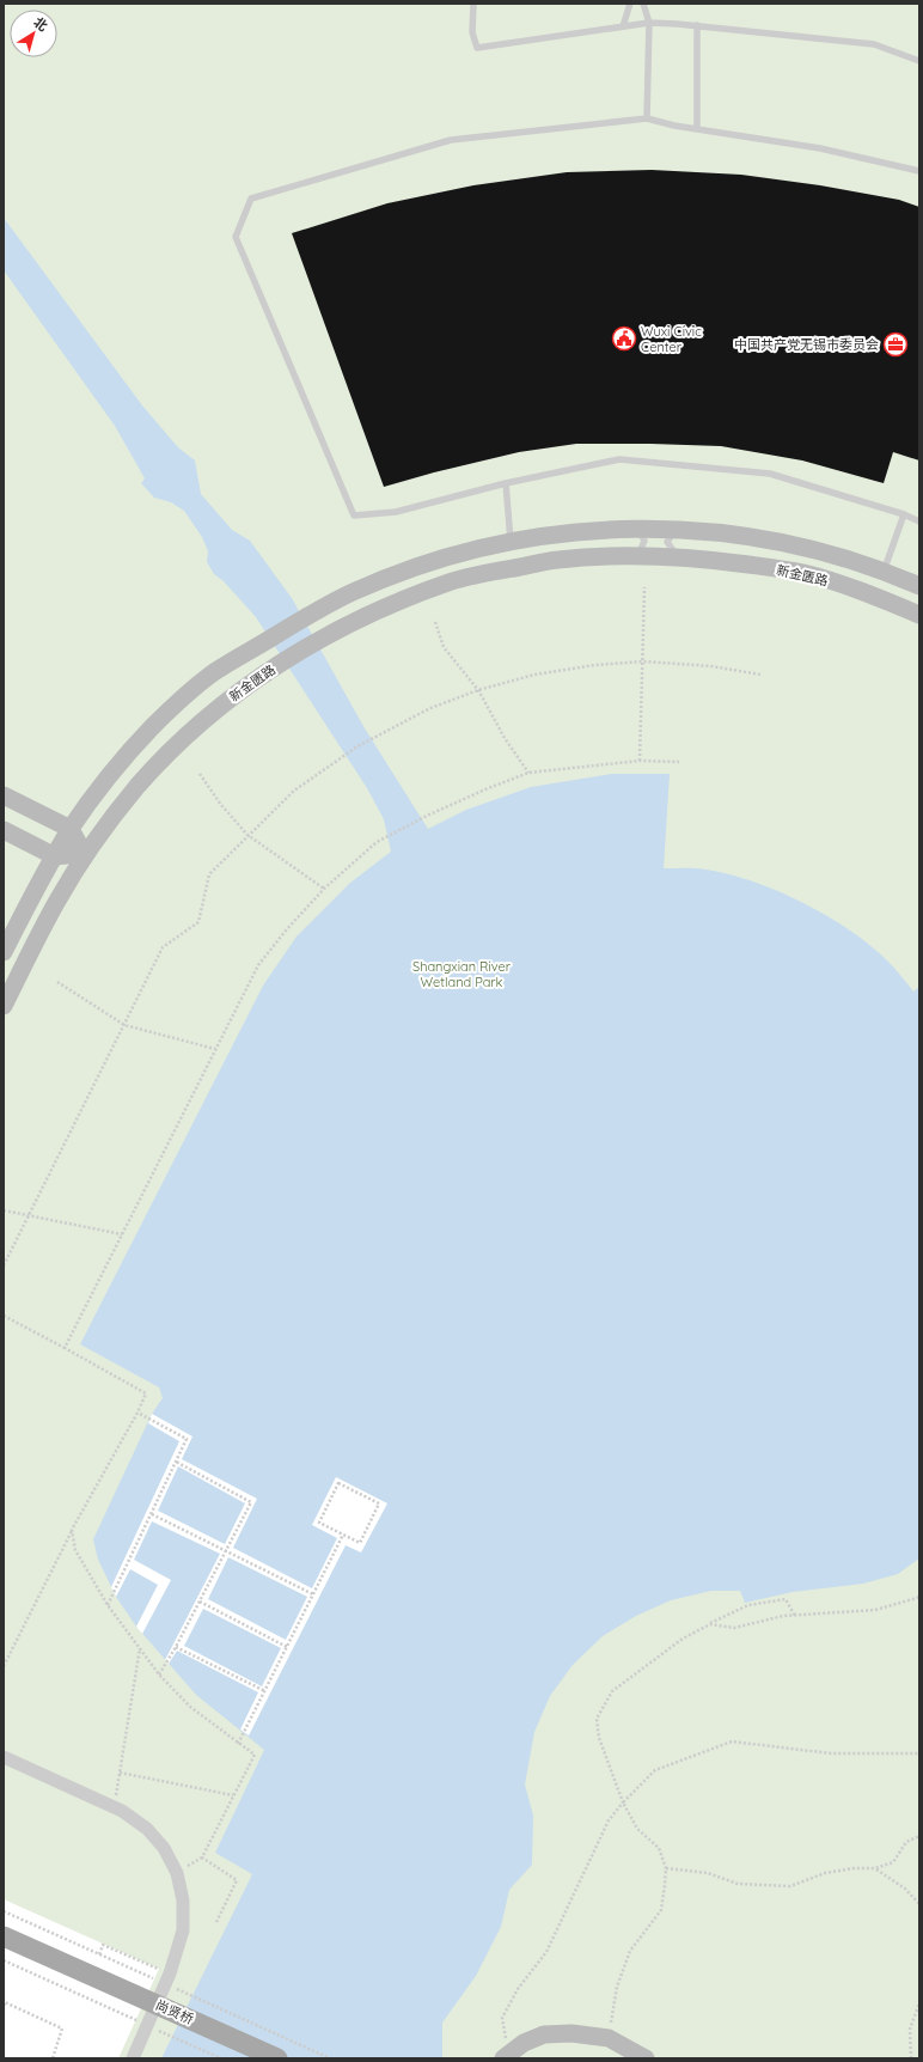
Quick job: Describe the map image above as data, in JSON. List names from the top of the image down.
{
  "streets": {
    "main road": ["尚贤桥"],
    "street": ["新金匮路"]
  },
  "parks": ["Shangxian River Wetland Park"],
  "places": {
    "public building": ["Wuxi Civic Center"],
    "office": ["中国共产党无锡市委员会"]
  },
  "north": "top right"
}
